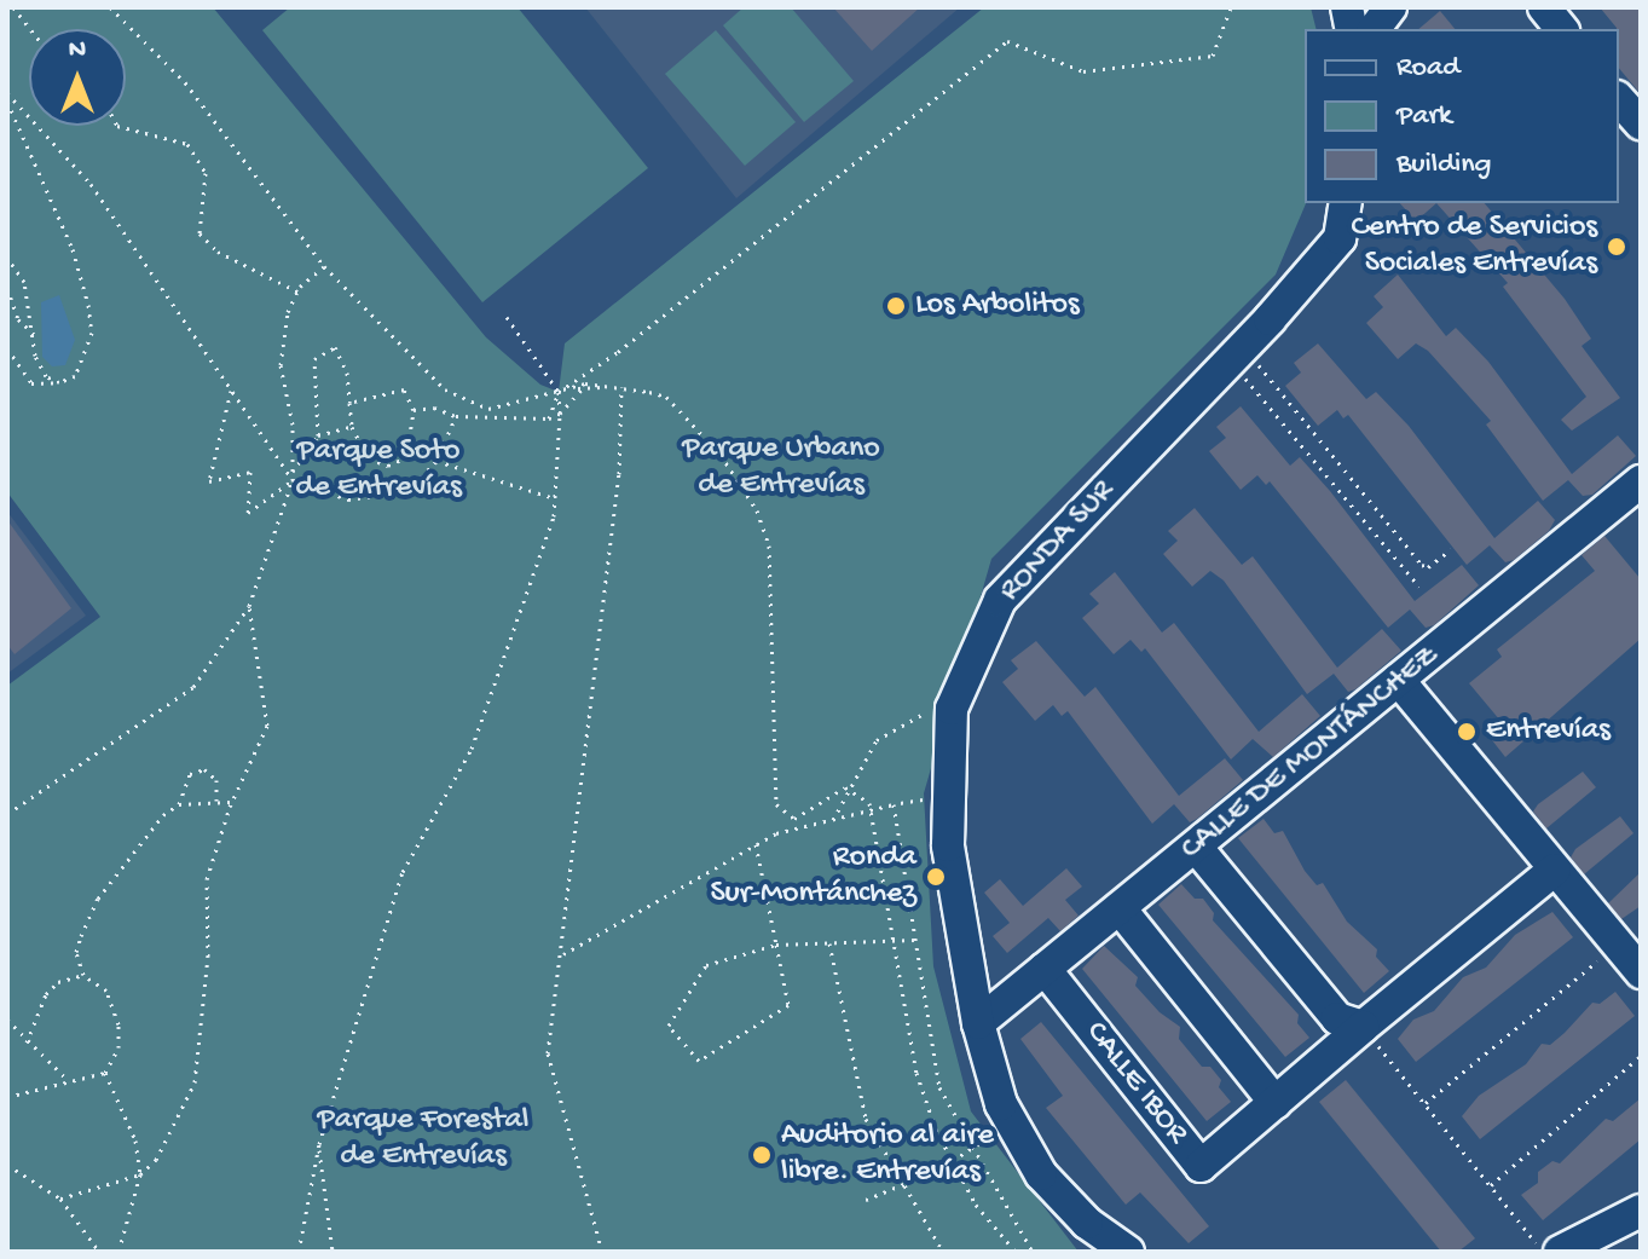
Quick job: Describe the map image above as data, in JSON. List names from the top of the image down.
{
  "streets": {
    "street": ["RONDA SUR", "CALLE DE MONTÁNCHEZ", "CALLE IBOR"]
  },
  "crossings": [
    ["RONDA SUR", "CALLE DE MONTÁNCHEZ"],
    ["CALLE DE MONTÁNCHEZ", "CALLE IBOR"]
  ],
  "parks": ["Parque Urbano de Entrevías", "Parque Soto de Entrevías", "Parque Forestal de Entrevías"],
  "places": [
    "Centro de Servicios Sociales Entrevías",
    "Los Arbolitos",
    "Entrevías",
    "Ronda Sur-Montánchez",
    "Auditorio al aire libre. Entrevías"
  ],
  "legend": ["Road", "Park", "Building"],
  "north": "top"
}
